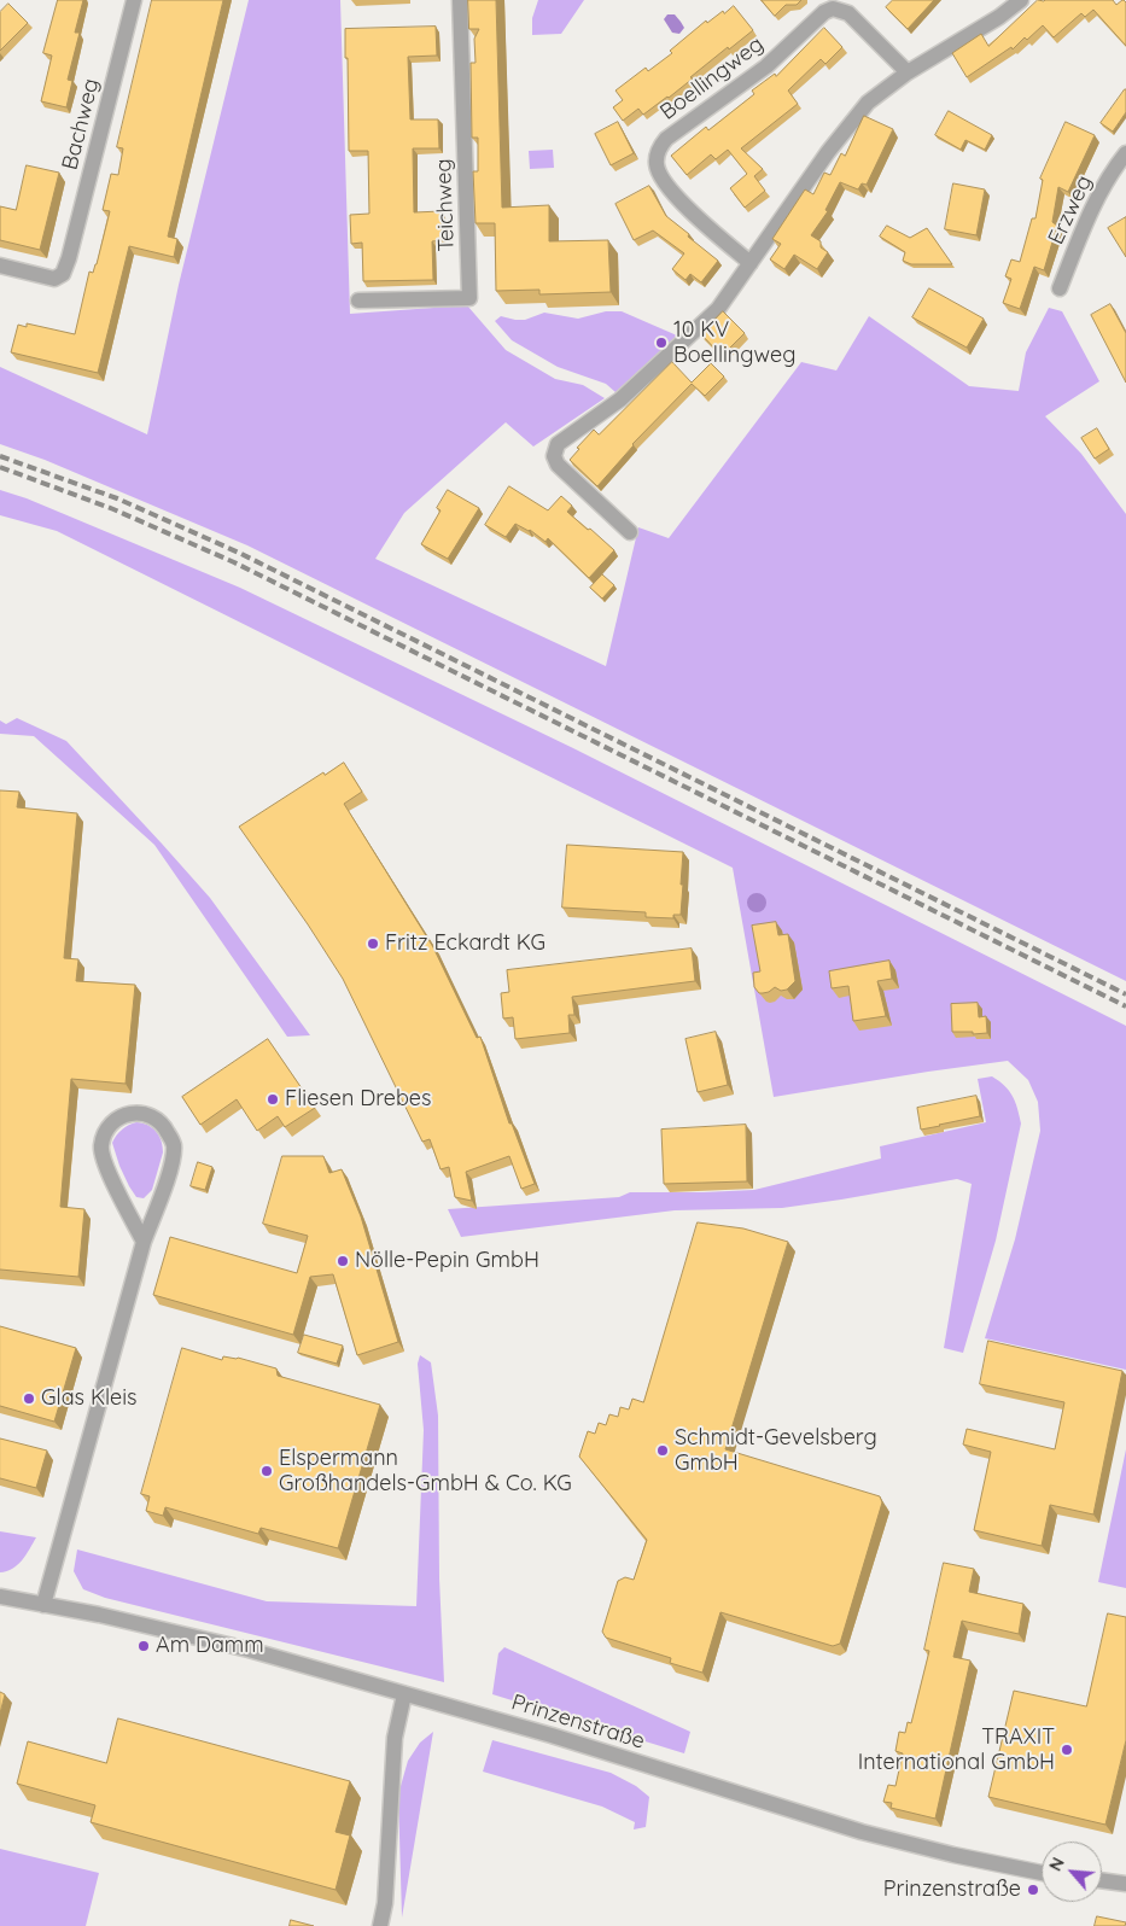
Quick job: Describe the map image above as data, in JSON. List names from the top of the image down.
{
  "streets": {
    "street": [
      "Boellingweg",
      "Bachweg",
      "Teichweg",
      "Erzweg",
      "Prinzenstraße"
    ]
  },
  "places": [
    "10 KV Boellingweg",
    "Fritz Eckardt KG",
    "Fliesen Drebes",
    "Nölle-Pepin GmbH",
    "Glas Kleis",
    "Schmidt-Gevelsberg GmbH",
    "Elspermann Großhandels-GmbH & Co. KG",
    "Am Damm",
    "TRAXIT International GmbH",
    "Prinzenstraße"
  ],
  "north": "top left"
}
